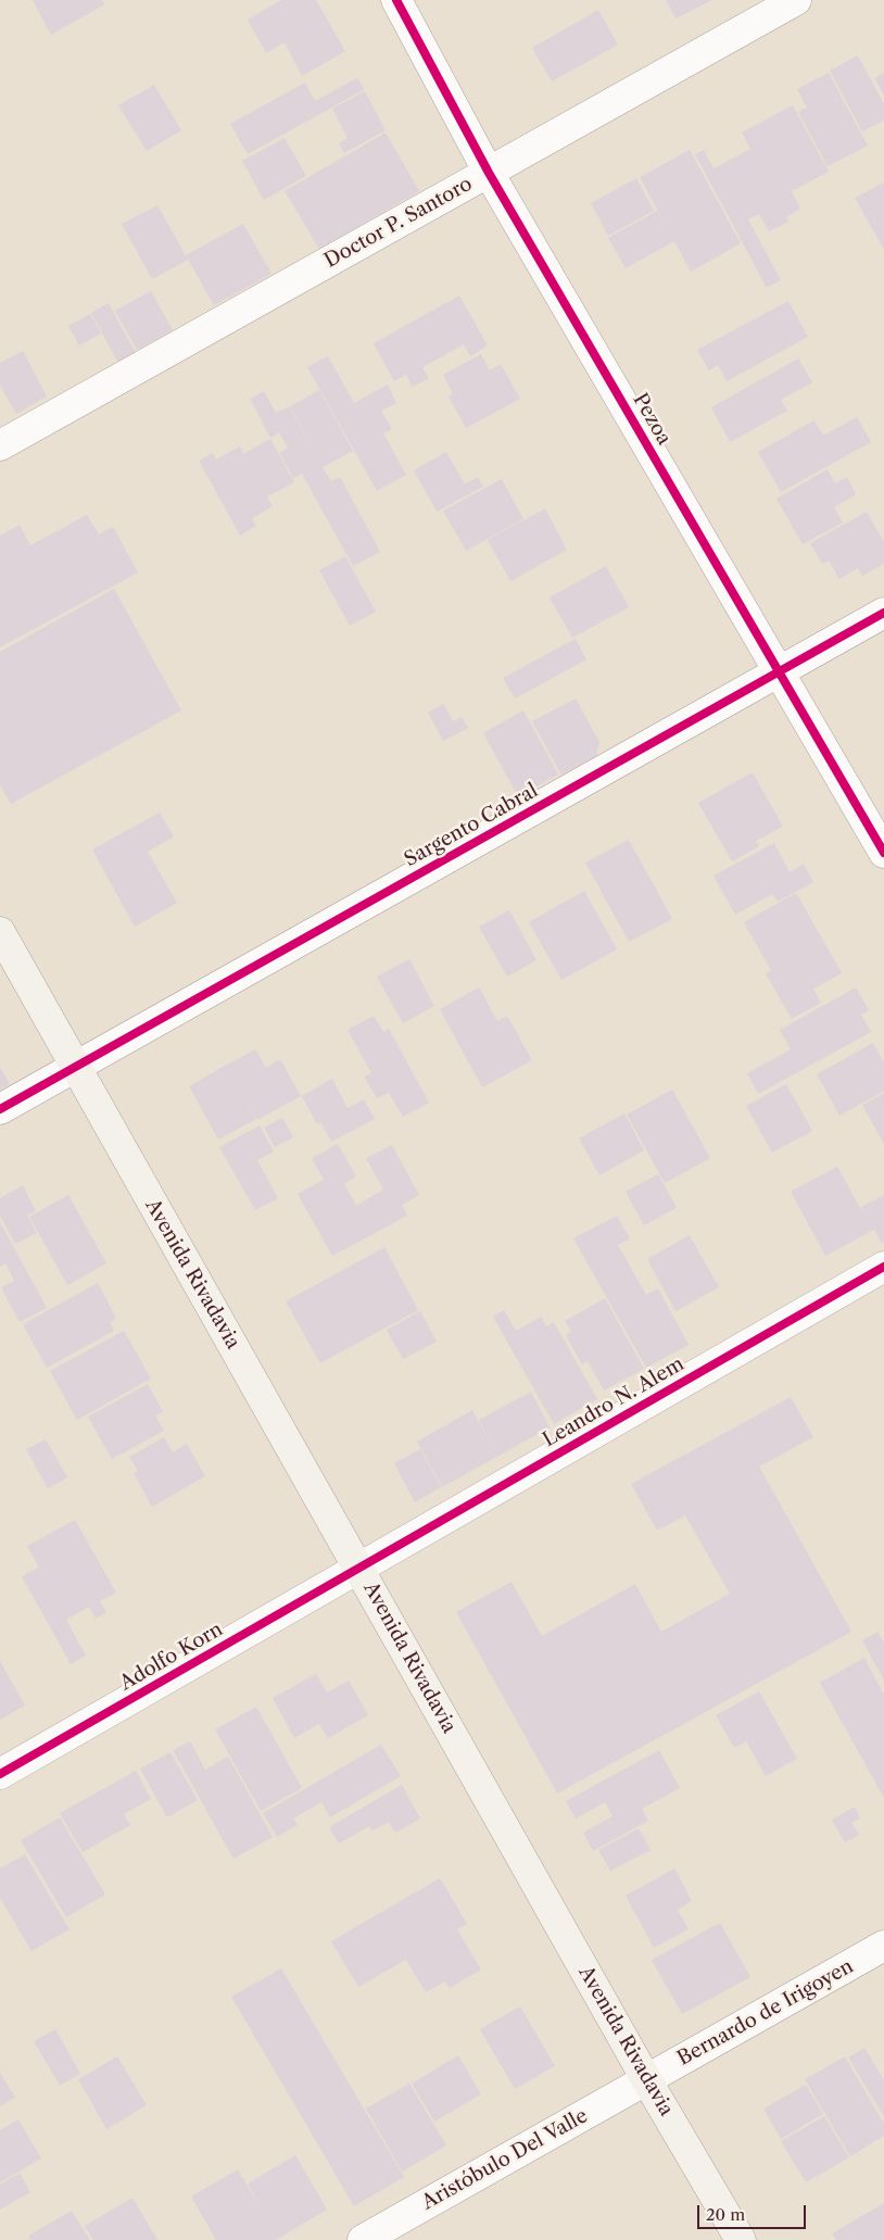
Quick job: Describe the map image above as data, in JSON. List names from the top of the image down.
{
  "streets": {
    "main road": ["Avenida Rivadavia"],
    "street": [
      "Doctor P. Santoro",
      "Pezoa",
      "Sargento Cabral",
      "Leandro N. Alem",
      "Adolfo Korn",
      "Bernardo de Irigoyen",
      "Aristóbulo Del Valle"
    ]
  },
  "crossings": [
    ["Doctor P. Santoro", "Pezoa"],
    ["Pezoa", "Sargento Cabral"],
    ["Sargento Cabral", "Avenida Rivadavia"],
    ["Avenida Rivadavia", "Leandro N. Alem"],
    ["Avenida Rivadavia", "Adolfo Korn"],
    ["Avenida Rivadavia", "Bernardo de Irigoyen"],
    ["Avenida Rivadavia", "Aristóbulo Del Valle"],
    ["Leandro N. Alem", "Adolfo Korn"],
    ["Bernardo de Irigoyen", "Aristóbulo Del Valle"]
  ],
  "scale_bar": "20 m"
}
